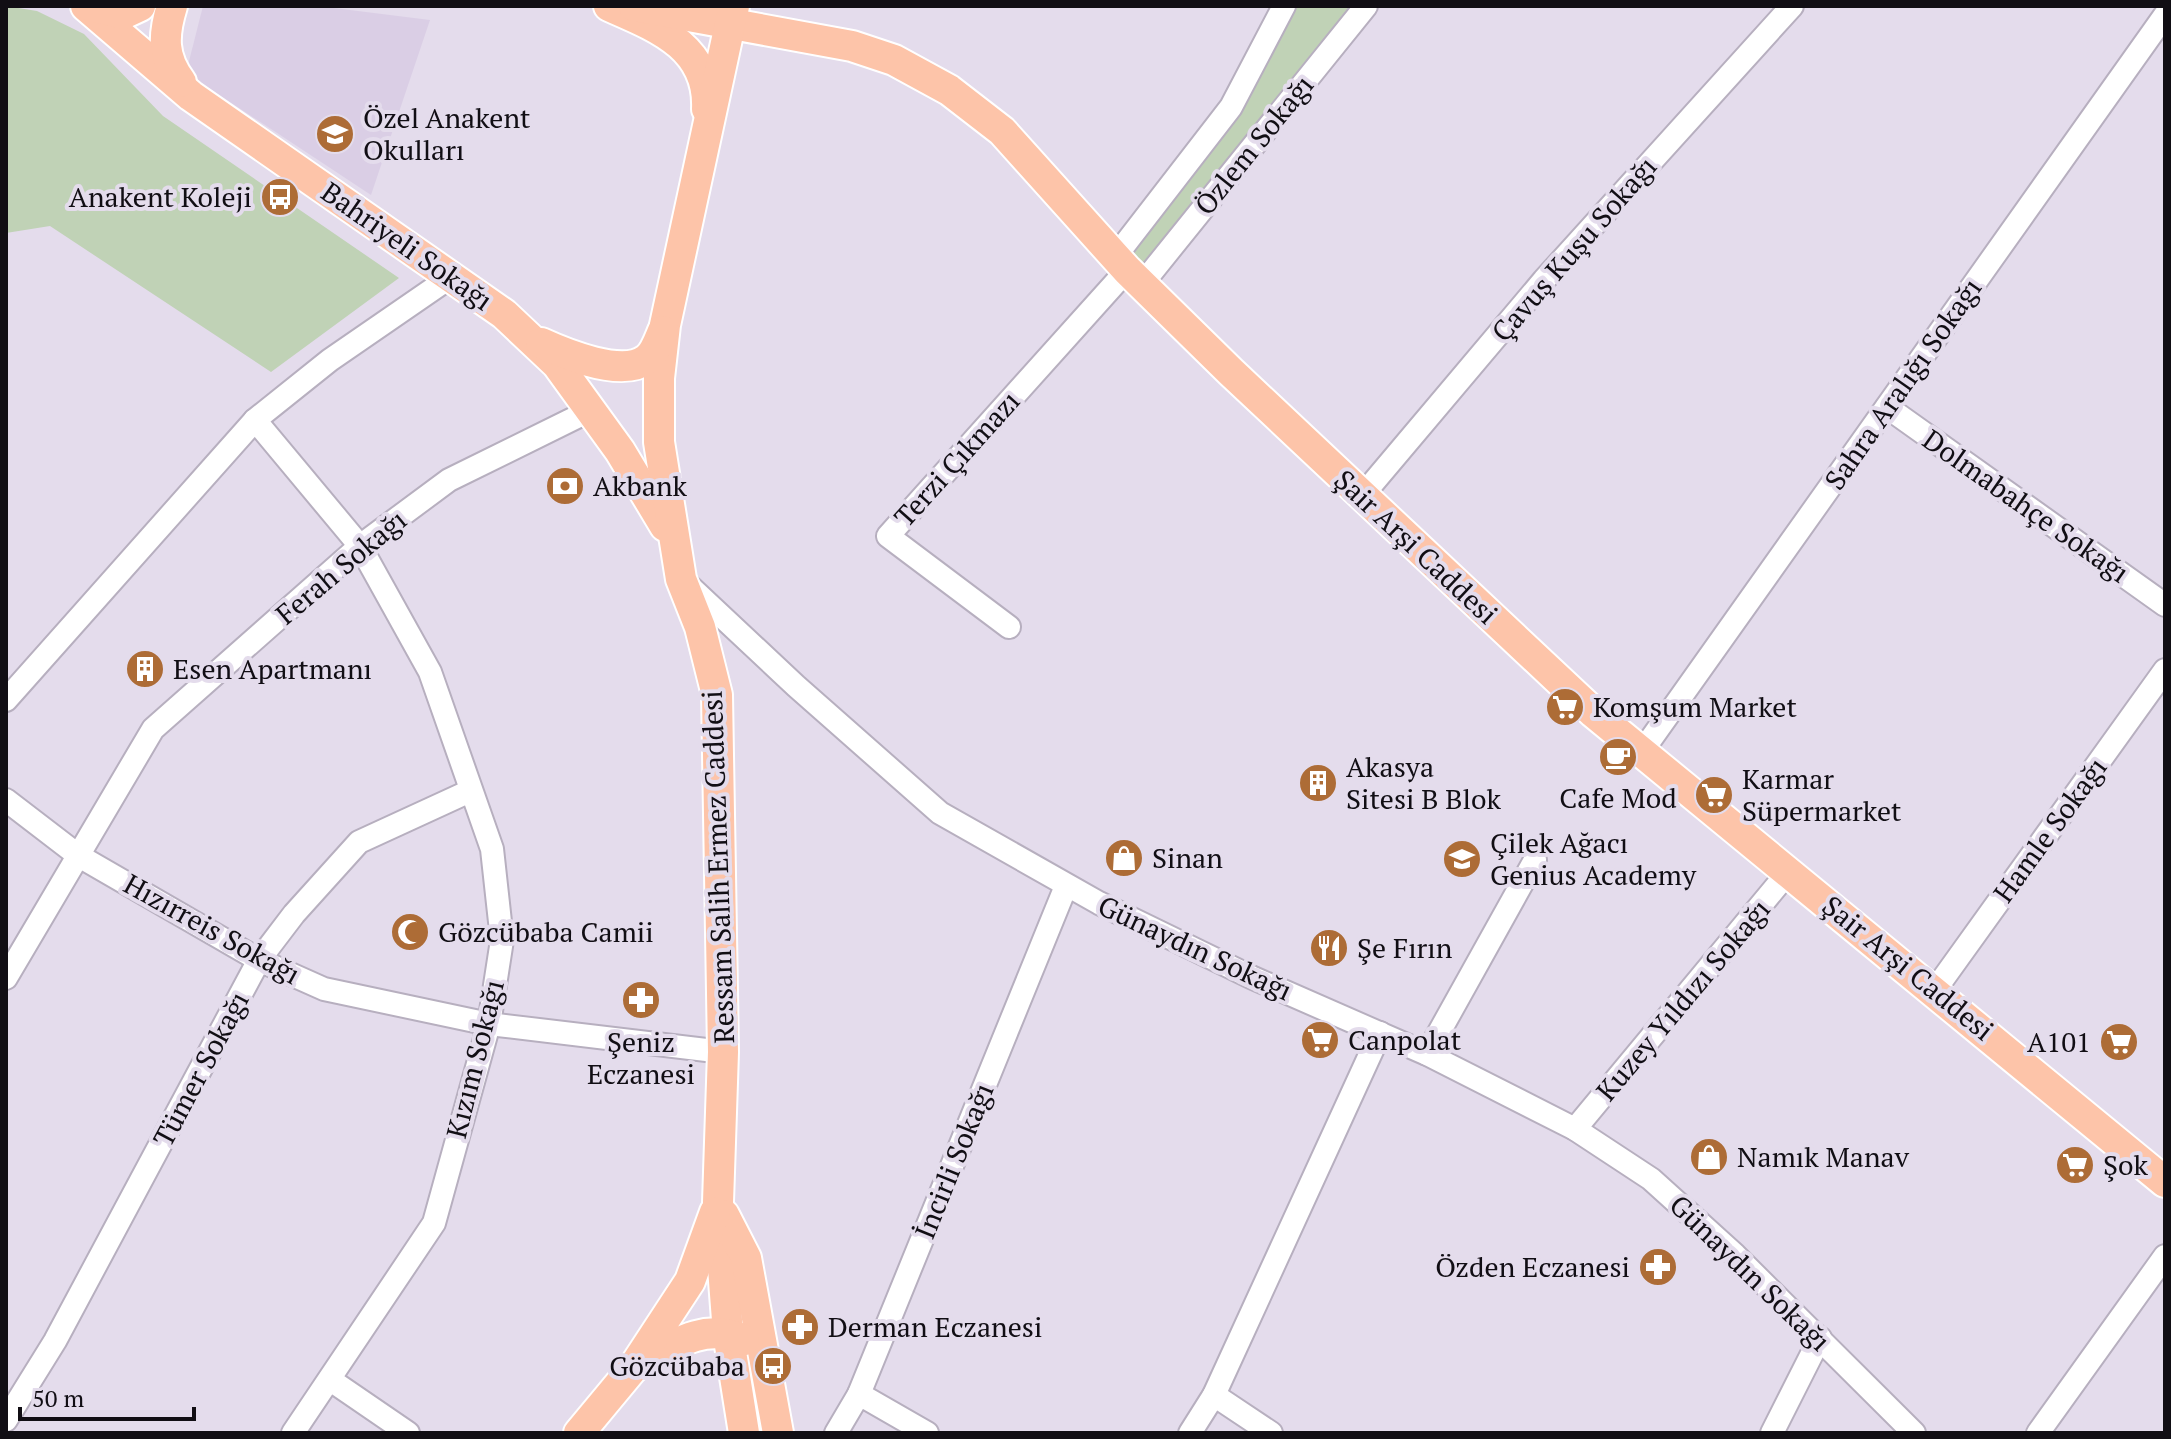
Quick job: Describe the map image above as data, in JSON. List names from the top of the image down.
{
  "streets": {
    "main road": ["Bahriyeli Sokağı", "Şair Arşi Caddesi", "Ressam Salih Ermez Caddesi"],
    "street": [
      "Özlem Sokağı",
      "Çavuş Kuşu Sokağı",
      "Sahra Aralığı Sokağı",
      "Terzi Çıkmazı",
      "Dolmabahçe Sokağı",
      "Ferah Sokağı",
      "Hamle Sokağı",
      "Hızırreis Sokağı",
      "Günaydın Sokağı",
      "Kuzey Yıldızı Sokağı",
      "Kızım Sokağı",
      "Tümer Sokağı",
      "İncirli Sokağı"
    ]
  },
  "crossings": [
    ["Özlem Sokağı", "Terzi Çıkmazı"],
    ["Özlem Sokağı", "Şair Arşi Caddesi"],
    ["Bahriyeli Sokağı", "Ferah Sokağı"],
    ["Bahriyeli Sokağı", "Ressam Salih Ermez Caddesi"],
    ["Çavuş Kuşu Sokağı", "Şair Arşi Caddesi"],
    ["Sahra Aralığı Sokağı", "Dolmabahçe Sokağı"],
    ["Sahra Aralığı Sokağı", "Şair Arşi Caddesi"],
    ["Terzi Çıkmazı", "Şair Arşi Caddesi"],
    ["Şair Arşi Caddesi", "Hamle Sokağı"],
    ["Şair Arşi Caddesi", "Kuzey Yıldızı Sokağı"],
    ["Ferah Sokağı", "Hızırreis Sokağı"],
    ["Ferah Sokağı", "Kızım Sokağı"],
    ["Ressam Salih Ermez Caddesi", "Hızırreis Sokağı"],
    ["Ressam Salih Ermez Caddesi", "Günaydın Sokağı"],
    ["Hızırreis Sokağı", "Kızım Sokağı"],
    ["Hızırreis Sokağı", "Tümer Sokağı"],
    ["Günaydın Sokağı", "Kuzey Yıldızı Sokağı"],
    ["Günaydın Sokağı", "İncirli Sokağı"],
    ["Kızım Sokağı", "Tümer Sokağı"]
  ],
  "places": {
    "school or university": ["Özel Anakent Okulları", "Çilek Ağacı Genius Academy"],
    "bus stop": ["Anakent Koleji", "Gözcübaba"],
    "bank": ["Akbank"],
    "building": ["Esen Apartmanı", "Akasya Sitesi B Blok"],
    "supermarket": [
      "Komşum Market",
      "Karmar Süpermarket",
      "Canpolat",
      "A101",
      "Şok"
    ],
    "cafe": ["Cafe Mod"],
    "shop": ["Sinan", "Namık Manav"],
    "mosque": ["Gözcübaba Camii"],
    "restaurant": ["Şe Fırın"],
    "pharmacy": ["Şeniz Eczanesi", "Özden Eczanesi", "Derman Eczanesi"]
  },
  "scale_bar": "50 m"
}
